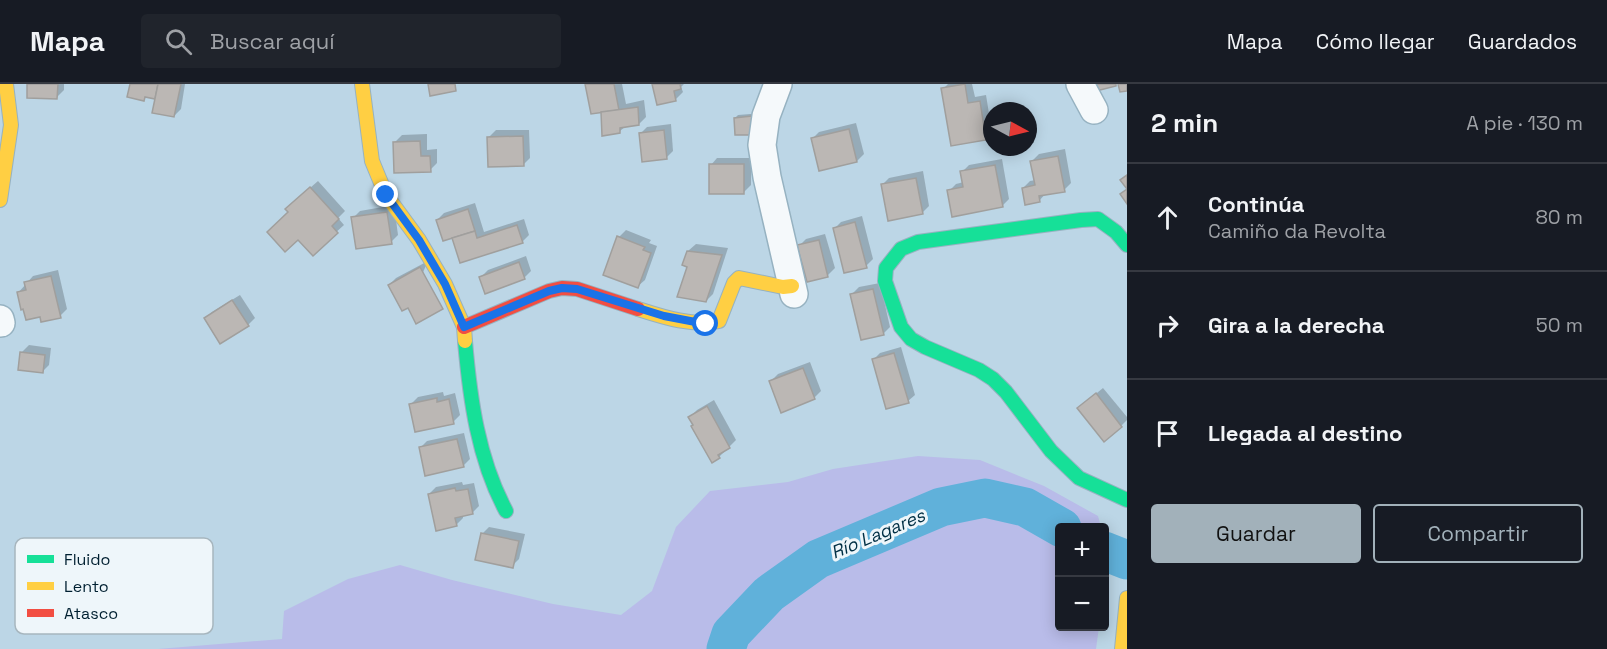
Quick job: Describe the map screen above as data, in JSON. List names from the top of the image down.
{
  "water": ["Río Lagares"],
  "legend": ["Fluido", "Lento", "Atasco"],
  "north": "right",
  "page": {
    "header": "Mapa",
    "search": "Buscar aquí",
    "nav": ["Mapa", "Cómo llegar", "Guardados"],
    "heading": ["2 min", "A pie · 130 m"],
    "list": [
      ["Continúa", "Camiño da Revolta", "80 m"],
      ["Gira a la derecha", "50 m"],
      "Llegada al destino"
    ],
    "buttons": ["Guardar", "Compartir"],
    "map_buttons": ["+", "−"]
  }
}
